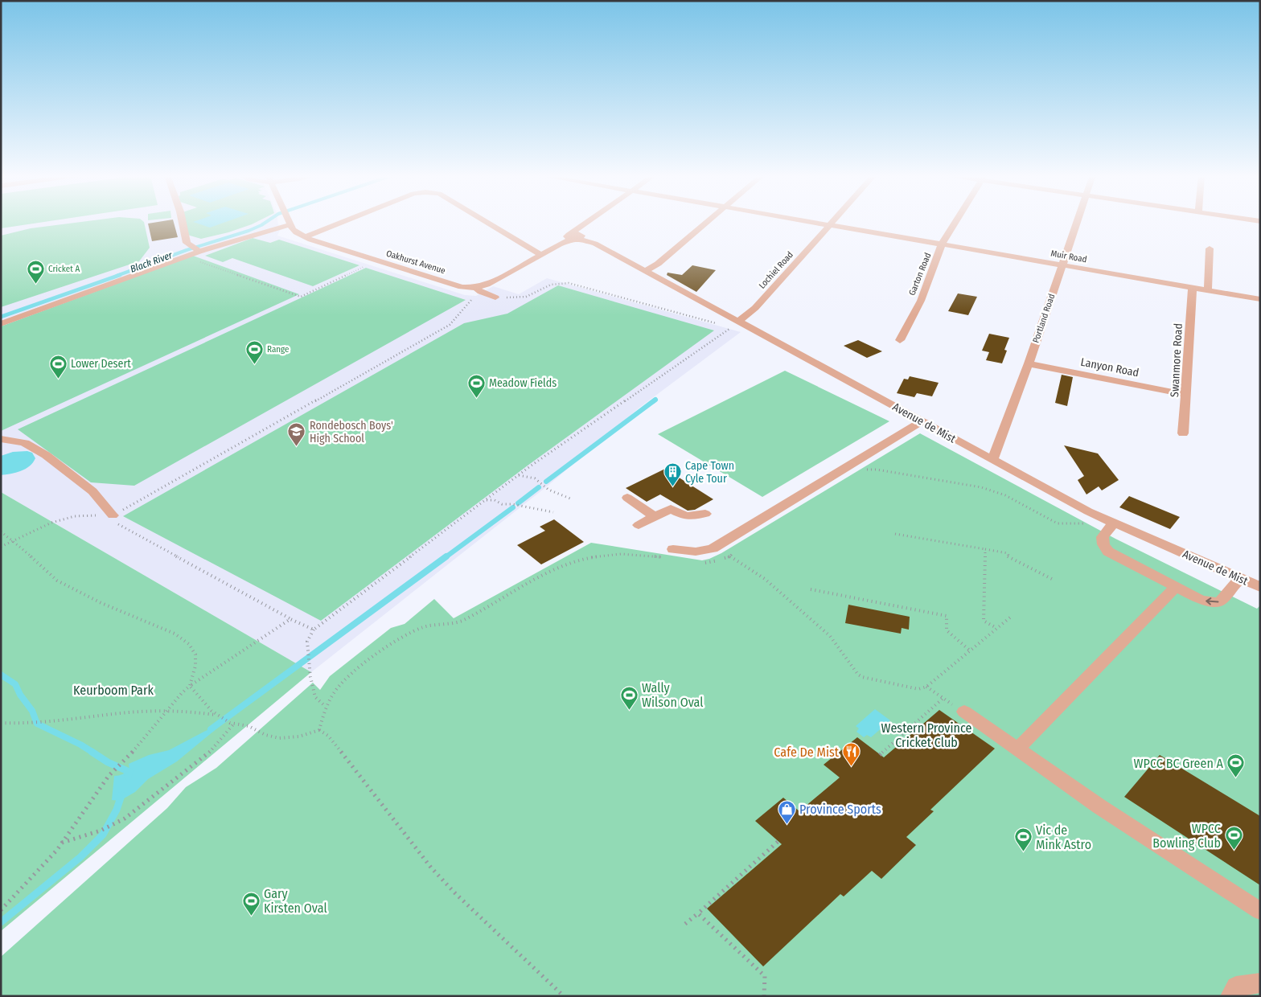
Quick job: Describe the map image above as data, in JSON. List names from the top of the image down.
{
  "streets": {
    "street": [
      "Muir Road",
      "Oakhurst Avenue",
      "Lochiel Road",
      "Garton Road",
      "Portland Road",
      "Swanmore Road",
      "Lanyon Road",
      "Avenue de Mist"
    ]
  },
  "crossings": [
    ["Muir Road", "Lochiel Road"],
    ["Muir Road", "Garton Road"],
    ["Muir Road", "Portland Road"],
    ["Muir Road", "Swanmore Road"],
    ["Lochiel Road", "Avenue de Mist"],
    ["Portland Road", "Lanyon Road"],
    ["Portland Road", "Avenue de Mist"],
    ["Swanmore Road", "Lanyon Road"]
  ],
  "water": ["Black River"],
  "parks": ["Keurboom Park", "Western Province Cricket Club"],
  "places": {
    "sports": [
      "Cricket A",
      "Range",
      "Lower Desert",
      "Meadow Fields",
      "Wally Wilson Oval",
      "WPCC BC Green A",
      "WPCC Bowling Club",
      "Vic de Mink Astro",
      "Gary Kirsten Oval"
    ],
    "school or university": ["Rondebosch Boys' High School"],
    "building": ["Cape Town Cyle Tour"],
    "restaurant": ["Cafe De Mist"],
    "shop": ["Province Sports"]
  }
}
